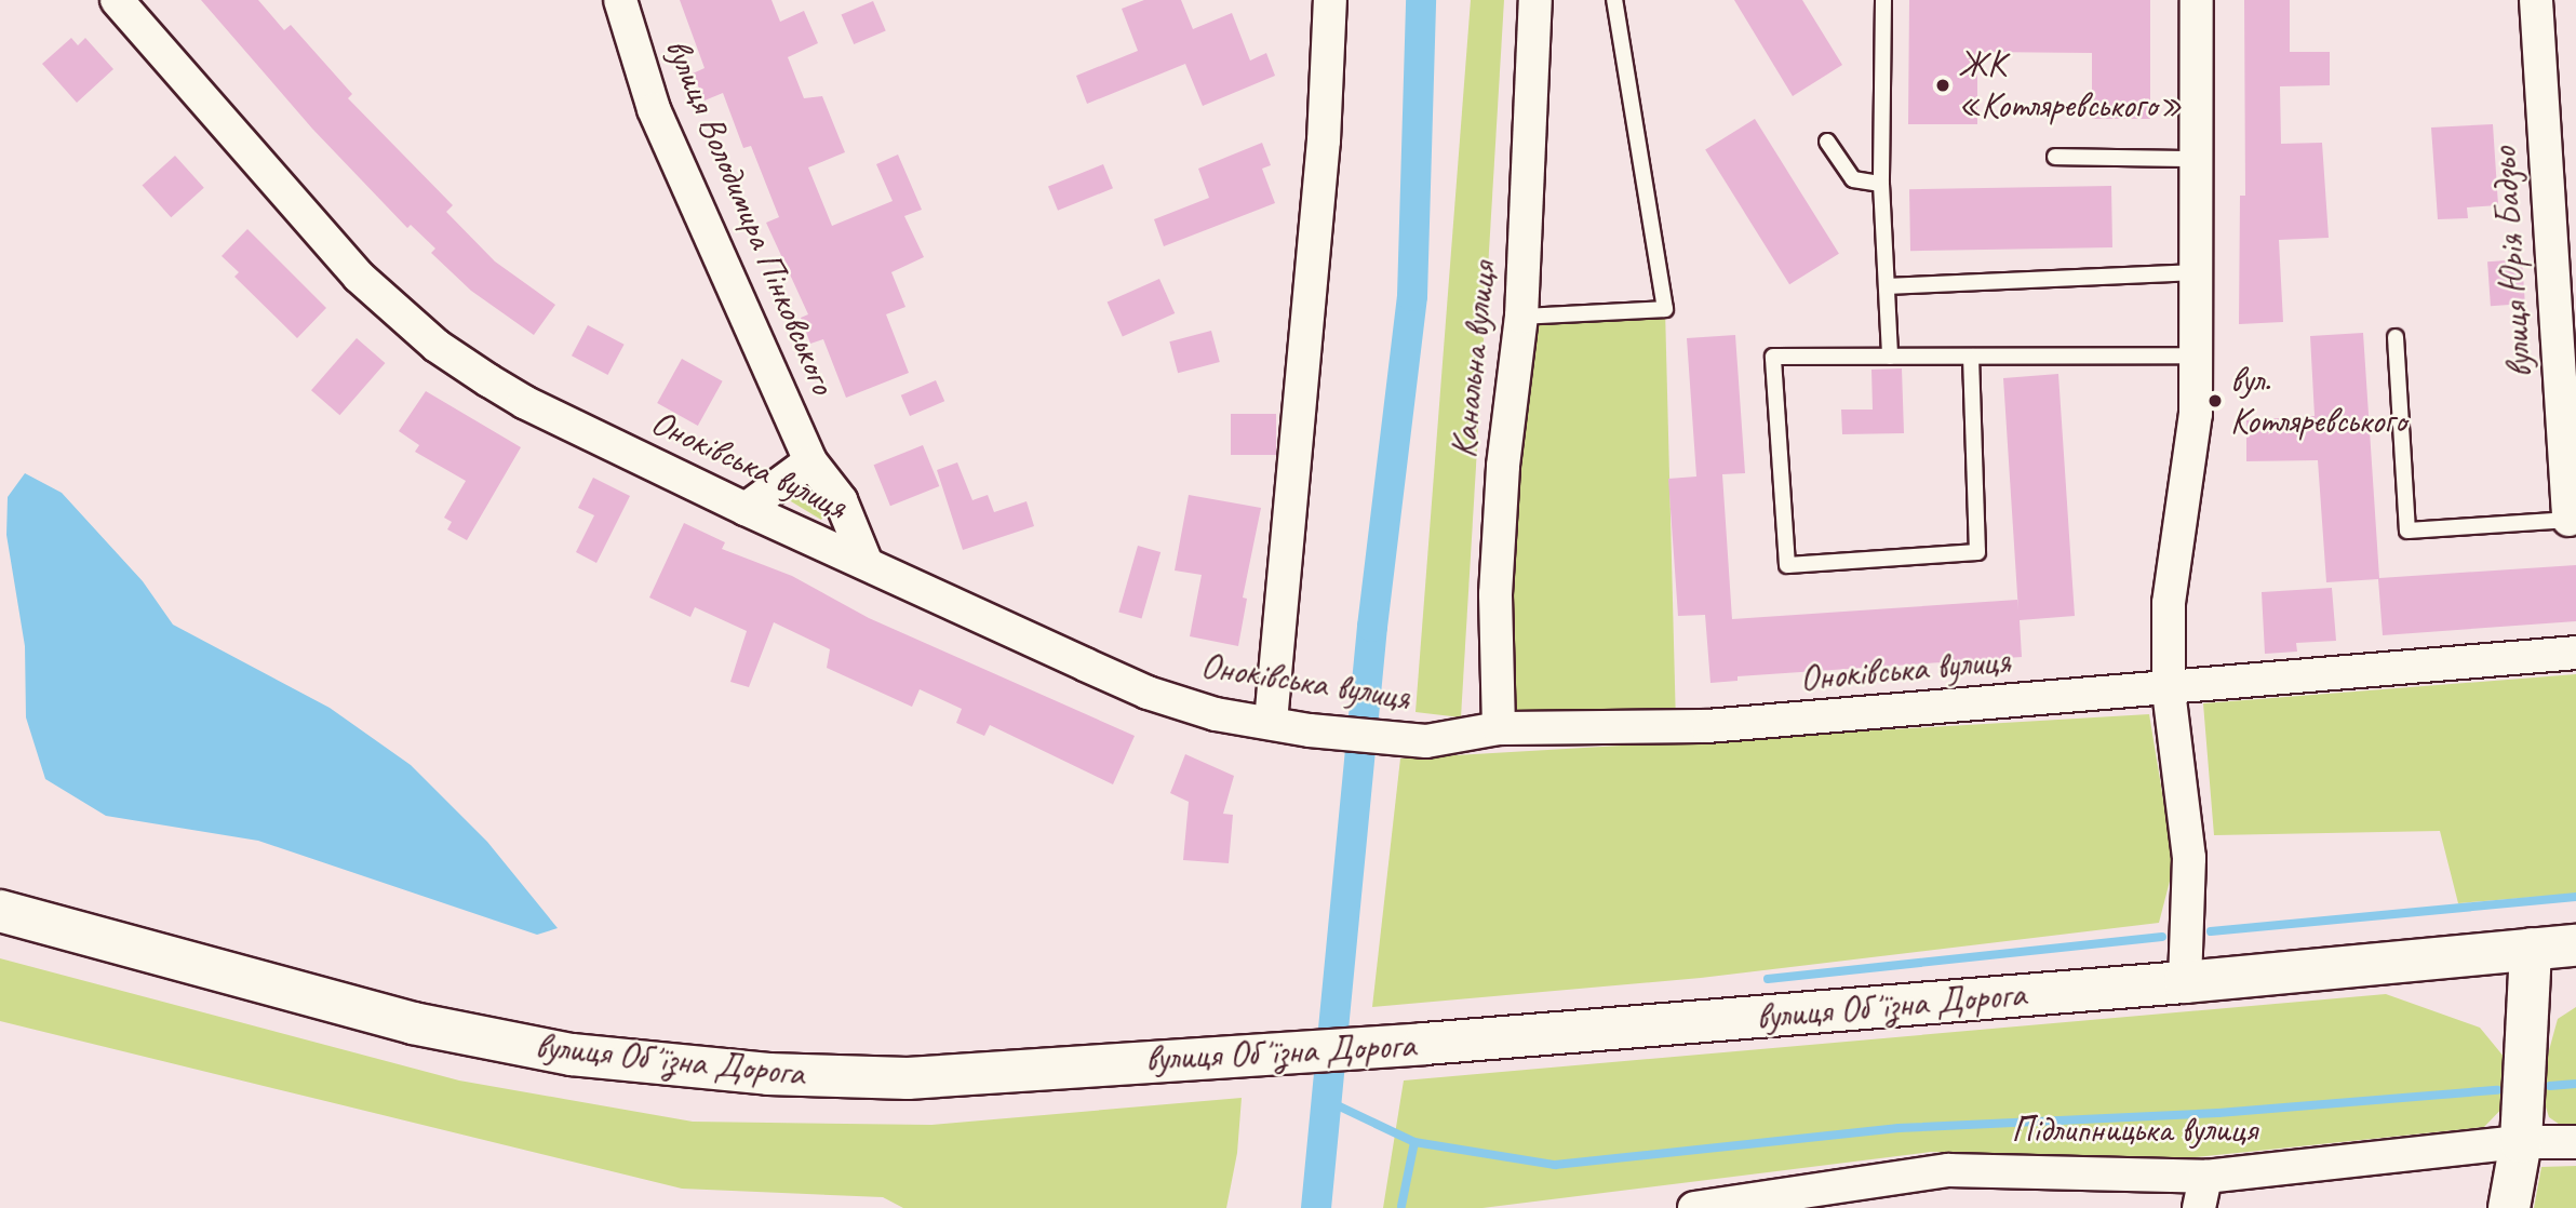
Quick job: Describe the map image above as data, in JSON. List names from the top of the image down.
{
  "streets": {
    "main road": ["вулиця Обʼїзна Дорога"],
    "street": [
      "вулиця Володимира Пінковського",
      "вулиця Юрія Бадзьо",
      "Канальна вулиця",
      "Оноківська вулиця",
      "Підлипницька вулиця"
    ]
  },
  "crossings": [
    ["вулиця Володимира Пінковського", "Оноківська вулиця"],
    ["Канальна вулиця", "Оноківська вулиця"]
  ],
  "places": ["ЖК «Котляревського»", "вул. Котляревського"]
}
